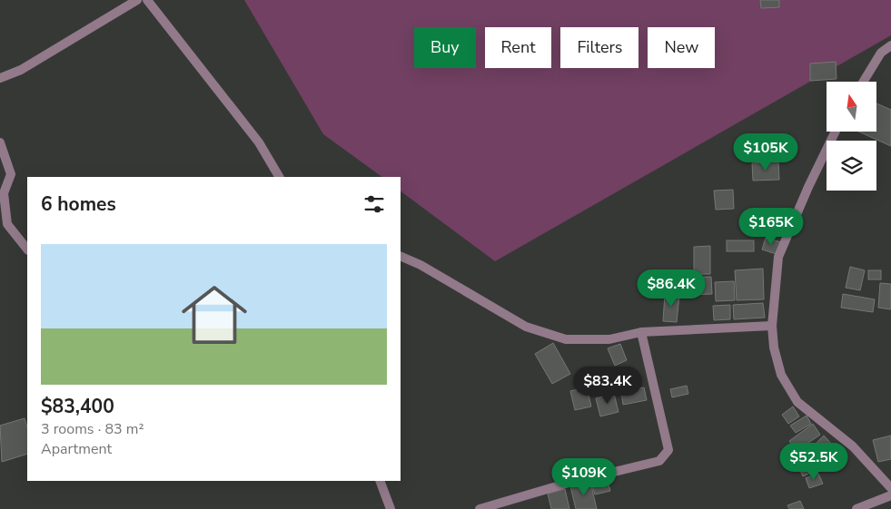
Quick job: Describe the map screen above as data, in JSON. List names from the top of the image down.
{
  "north": "top",
  "page": {
    "chip": [
      "Buy",
      "Rent",
      "Filters",
      "New"
    ],
    "price": [
      "$105K",
      "$165K",
      "$86.4K",
      "$83.4K",
      "$52.5K",
      "$109K"
    ],
    "heading": "6 homes",
    "list": [
      {
        "name": "$83,400",
        "note": "3 rooms · 83 m² · Apartment"
      }
    ]
  }
}
